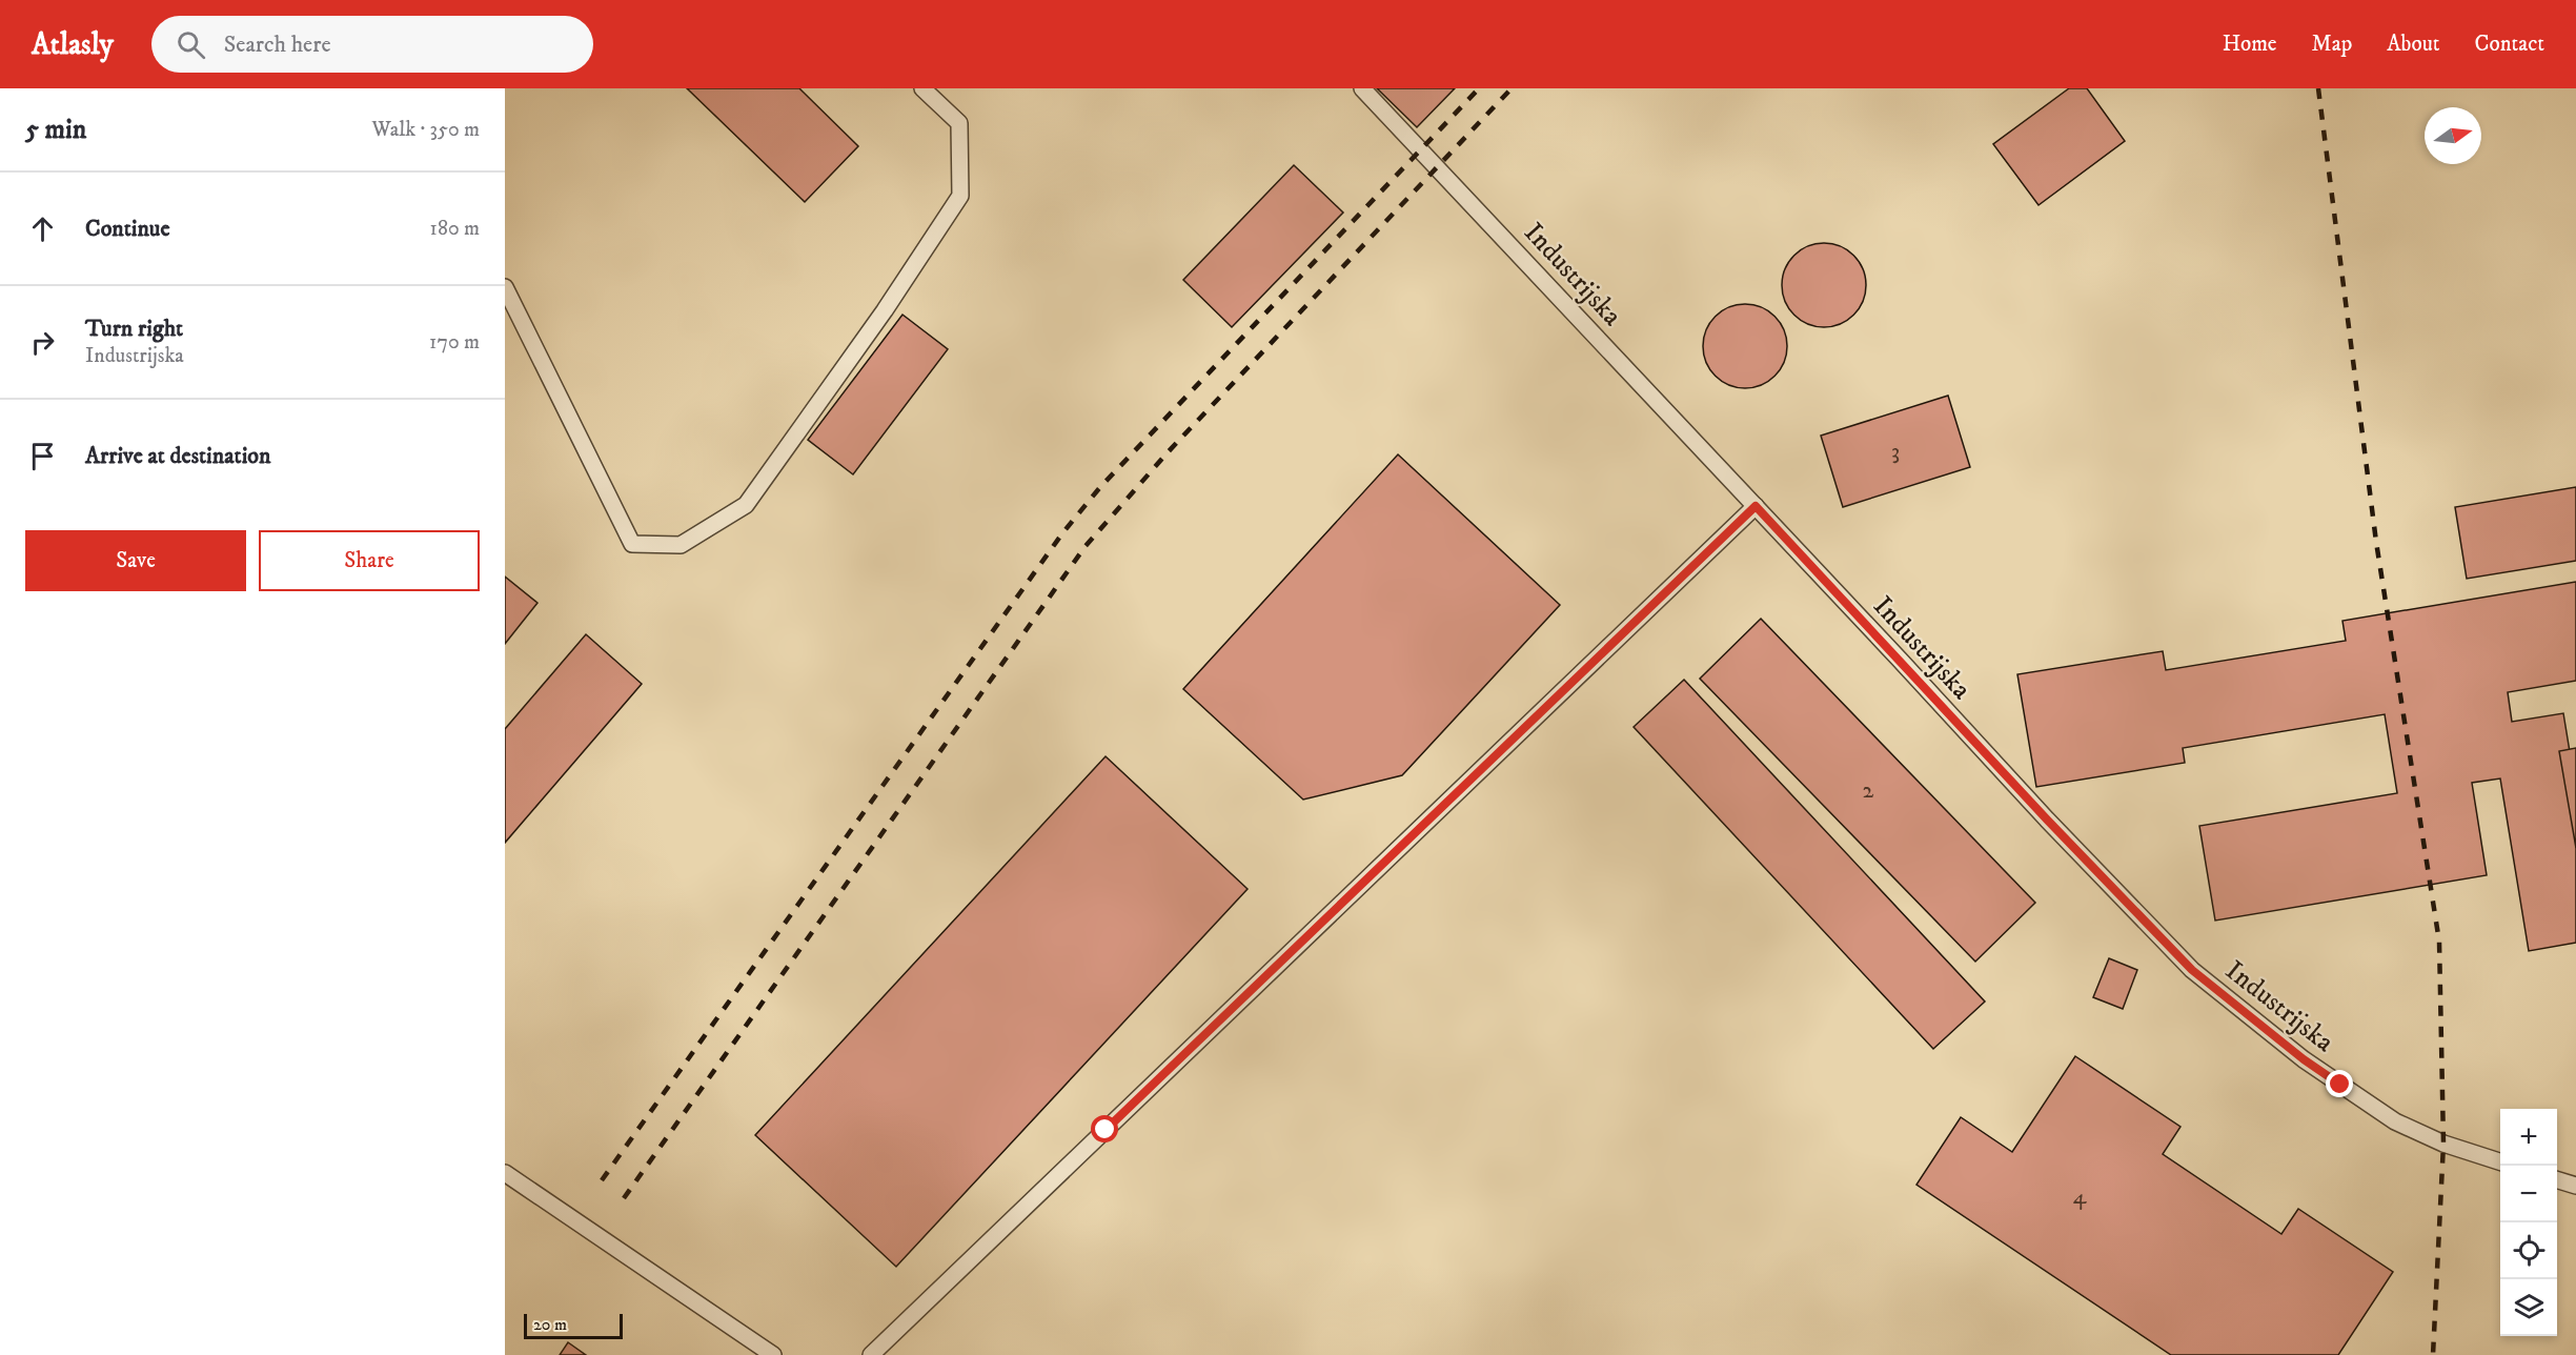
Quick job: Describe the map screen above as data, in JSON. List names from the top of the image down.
{
  "streets": {
    "lane": ["Industrijska"]
  },
  "house_numbers": ["3", "2", "4"],
  "scale_bar": "20 m",
  "north": "right",
  "page": {
    "header": "Atlasly",
    "search": "Search here",
    "nav": [
      "Home",
      "Map",
      "About",
      "Contact"
    ],
    "heading": ["5 min", "Walk · 350 m"],
    "list": [
      ["Continue", "180 m"],
      ["Turn right", "Industrijska", "170 m"],
      "Arrive at destination"
    ],
    "buttons": ["Save", "Share"],
    "map_buttons": ["+", "−"],
    "scale": "20 m"
  }
}
